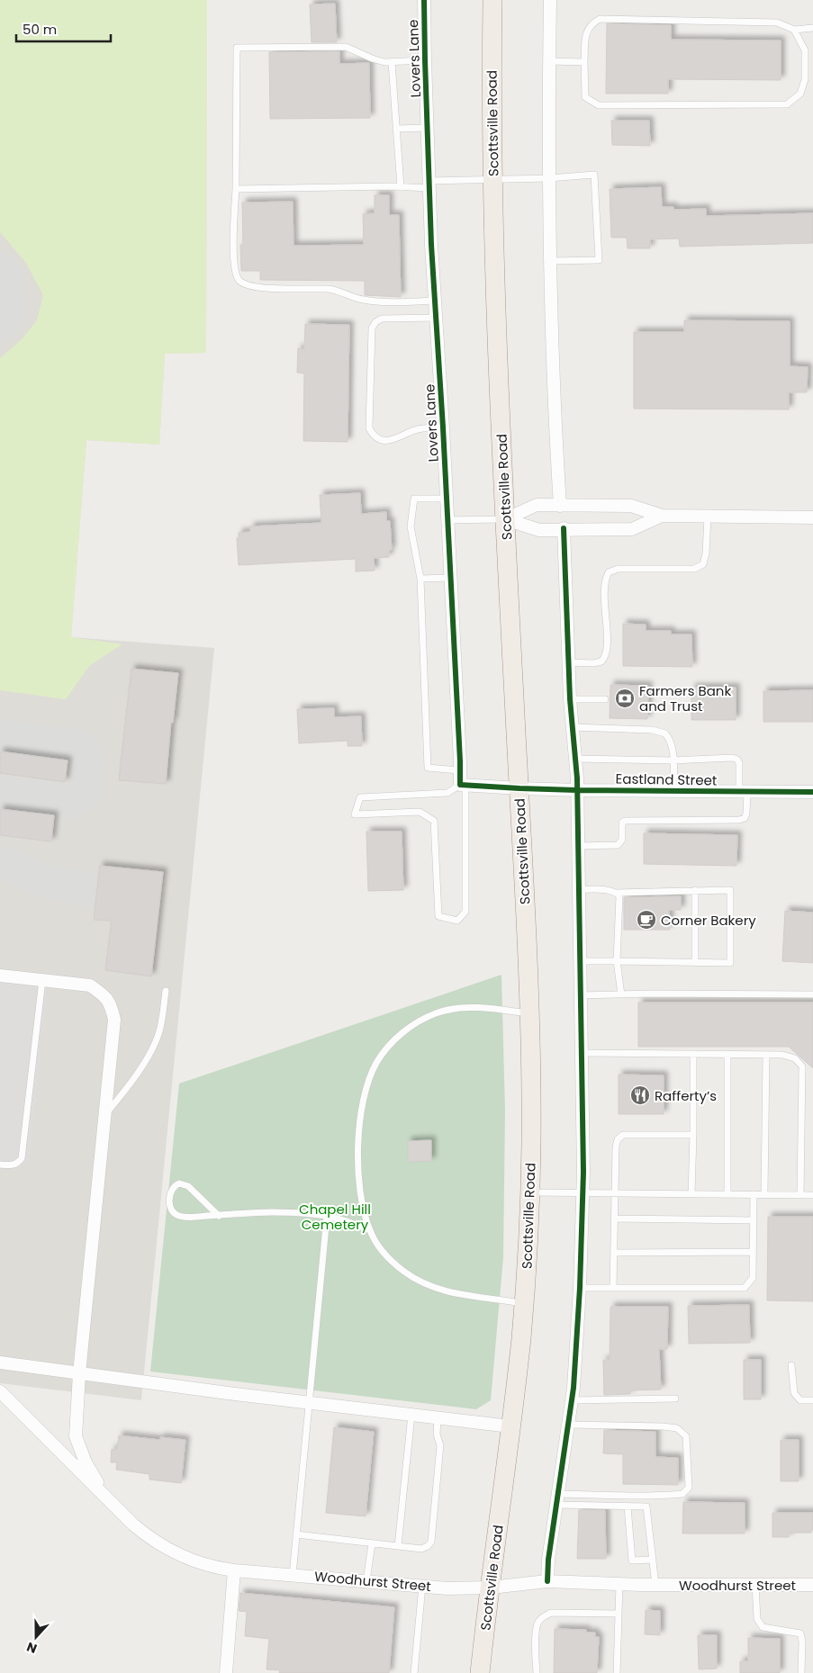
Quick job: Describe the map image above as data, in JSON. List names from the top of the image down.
{
  "streets": {
    "main road": ["Scottsville Road"],
    "street": ["Lovers Lane", "Eastland Street", "Woodhurst Street"]
  },
  "crossings": [
    ["Scottsville Road", "Eastland Street"],
    ["Scottsville Road", "Woodhurst Street"]
  ],
  "parks": ["Chapel Hill Cemetery"],
  "places": {
    "bank": ["Farmers Bank and Trust"],
    "cafe": ["Corner Bakery"],
    "restaurant": ["Rafferty’s"]
  },
  "scale_bar": "50 m",
  "north": "bottom"
}
